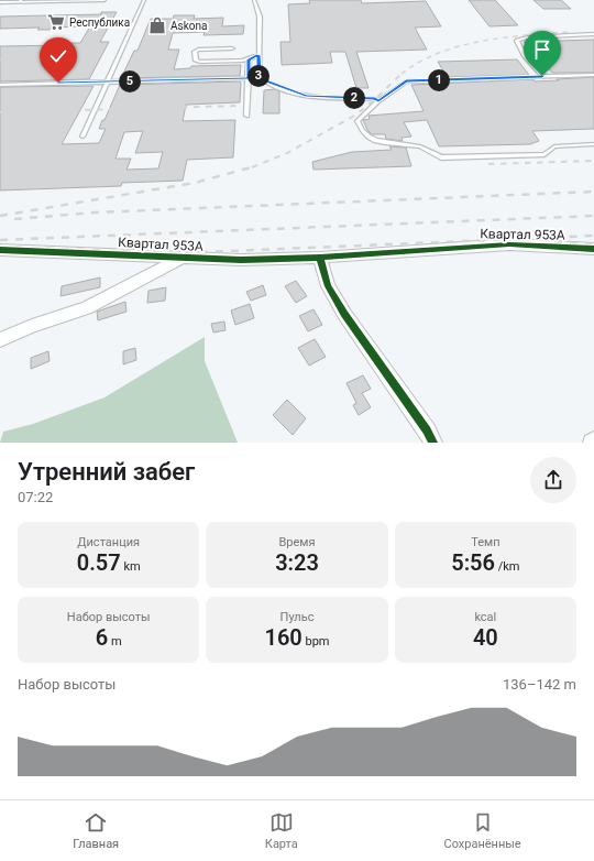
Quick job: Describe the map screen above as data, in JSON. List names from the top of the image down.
{
  "streets": {
    "street": ["Квартал 953А"]
  },
  "places": {
    "supermarket": ["Республика"],
    "shop": ["Askona"]
  },
  "page": {
    "pins": [
      "3",
      "1",
      "5",
      "2"
    ],
    "heading": ["Утренний забег", "07:22"],
    "stats": [
      ["Дистанция", "0.57 km"],
      ["Время", "3:23"],
      ["Темп", "5:56 /km"],
      ["Набор высоты", "6 m"],
      ["Пульс", "160 bpm"],
      ["kcal", "40"]
    ],
    "chart": ["Набор высоты", "136–142 m"],
    "tabs": ["Главная", "Карта", "Сохранённые"]
  }
}
